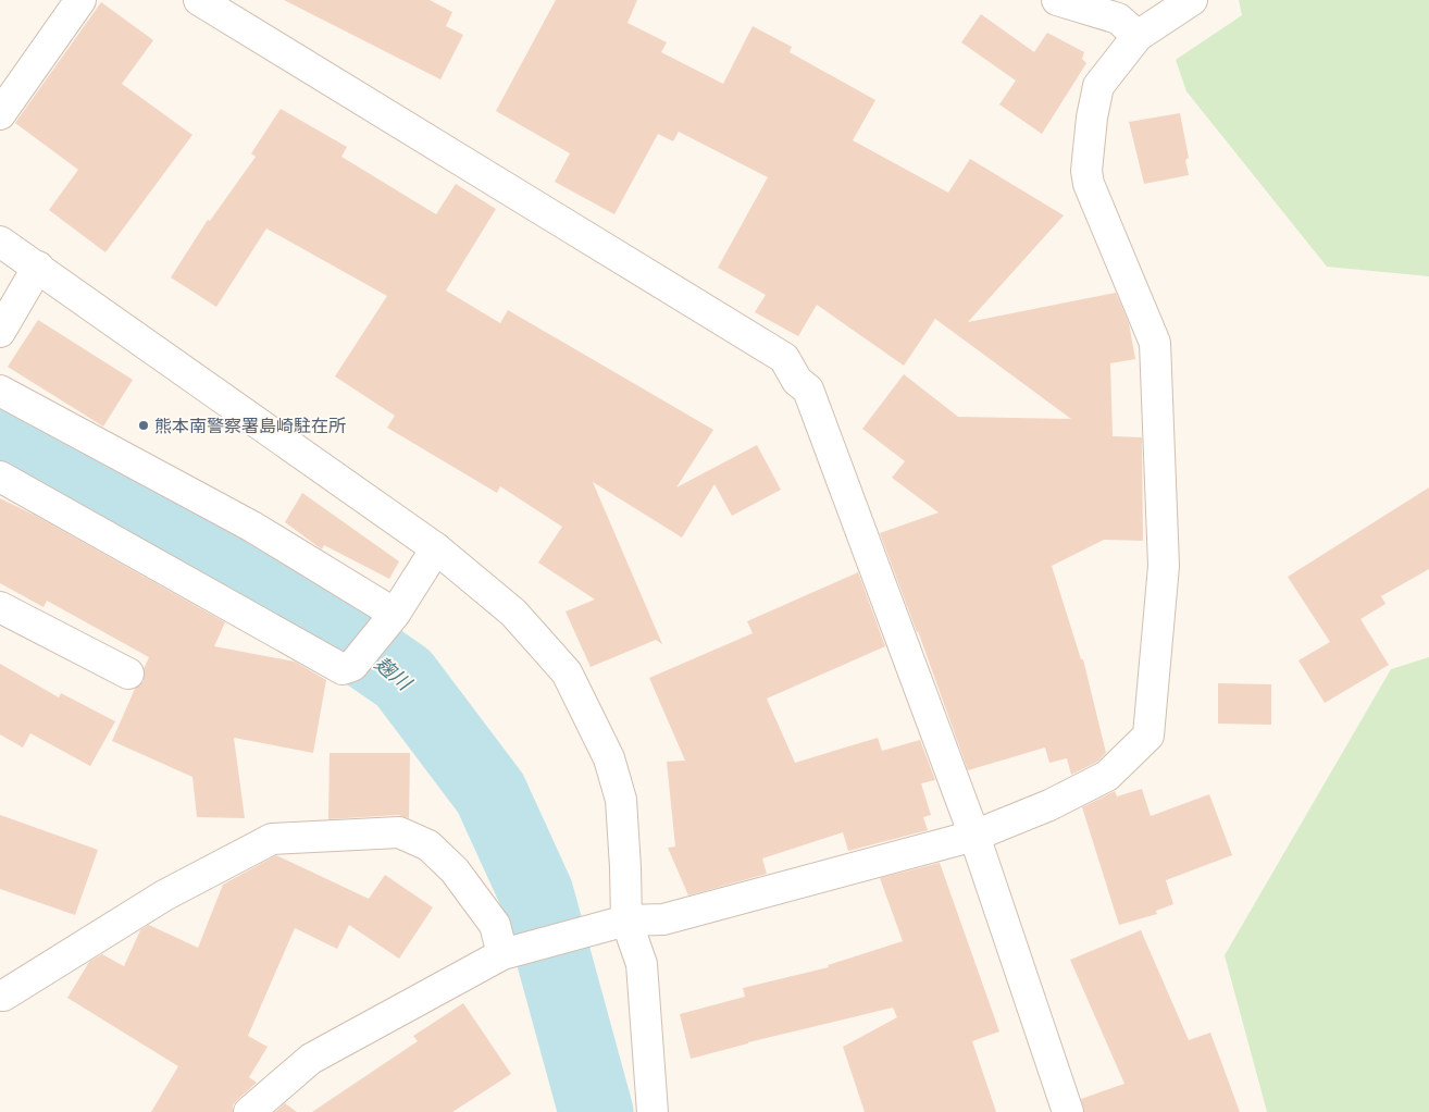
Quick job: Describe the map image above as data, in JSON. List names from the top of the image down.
{
  "water": ["麹川"],
  "places": ["熊本南警察署島崎駐在所"]
}
